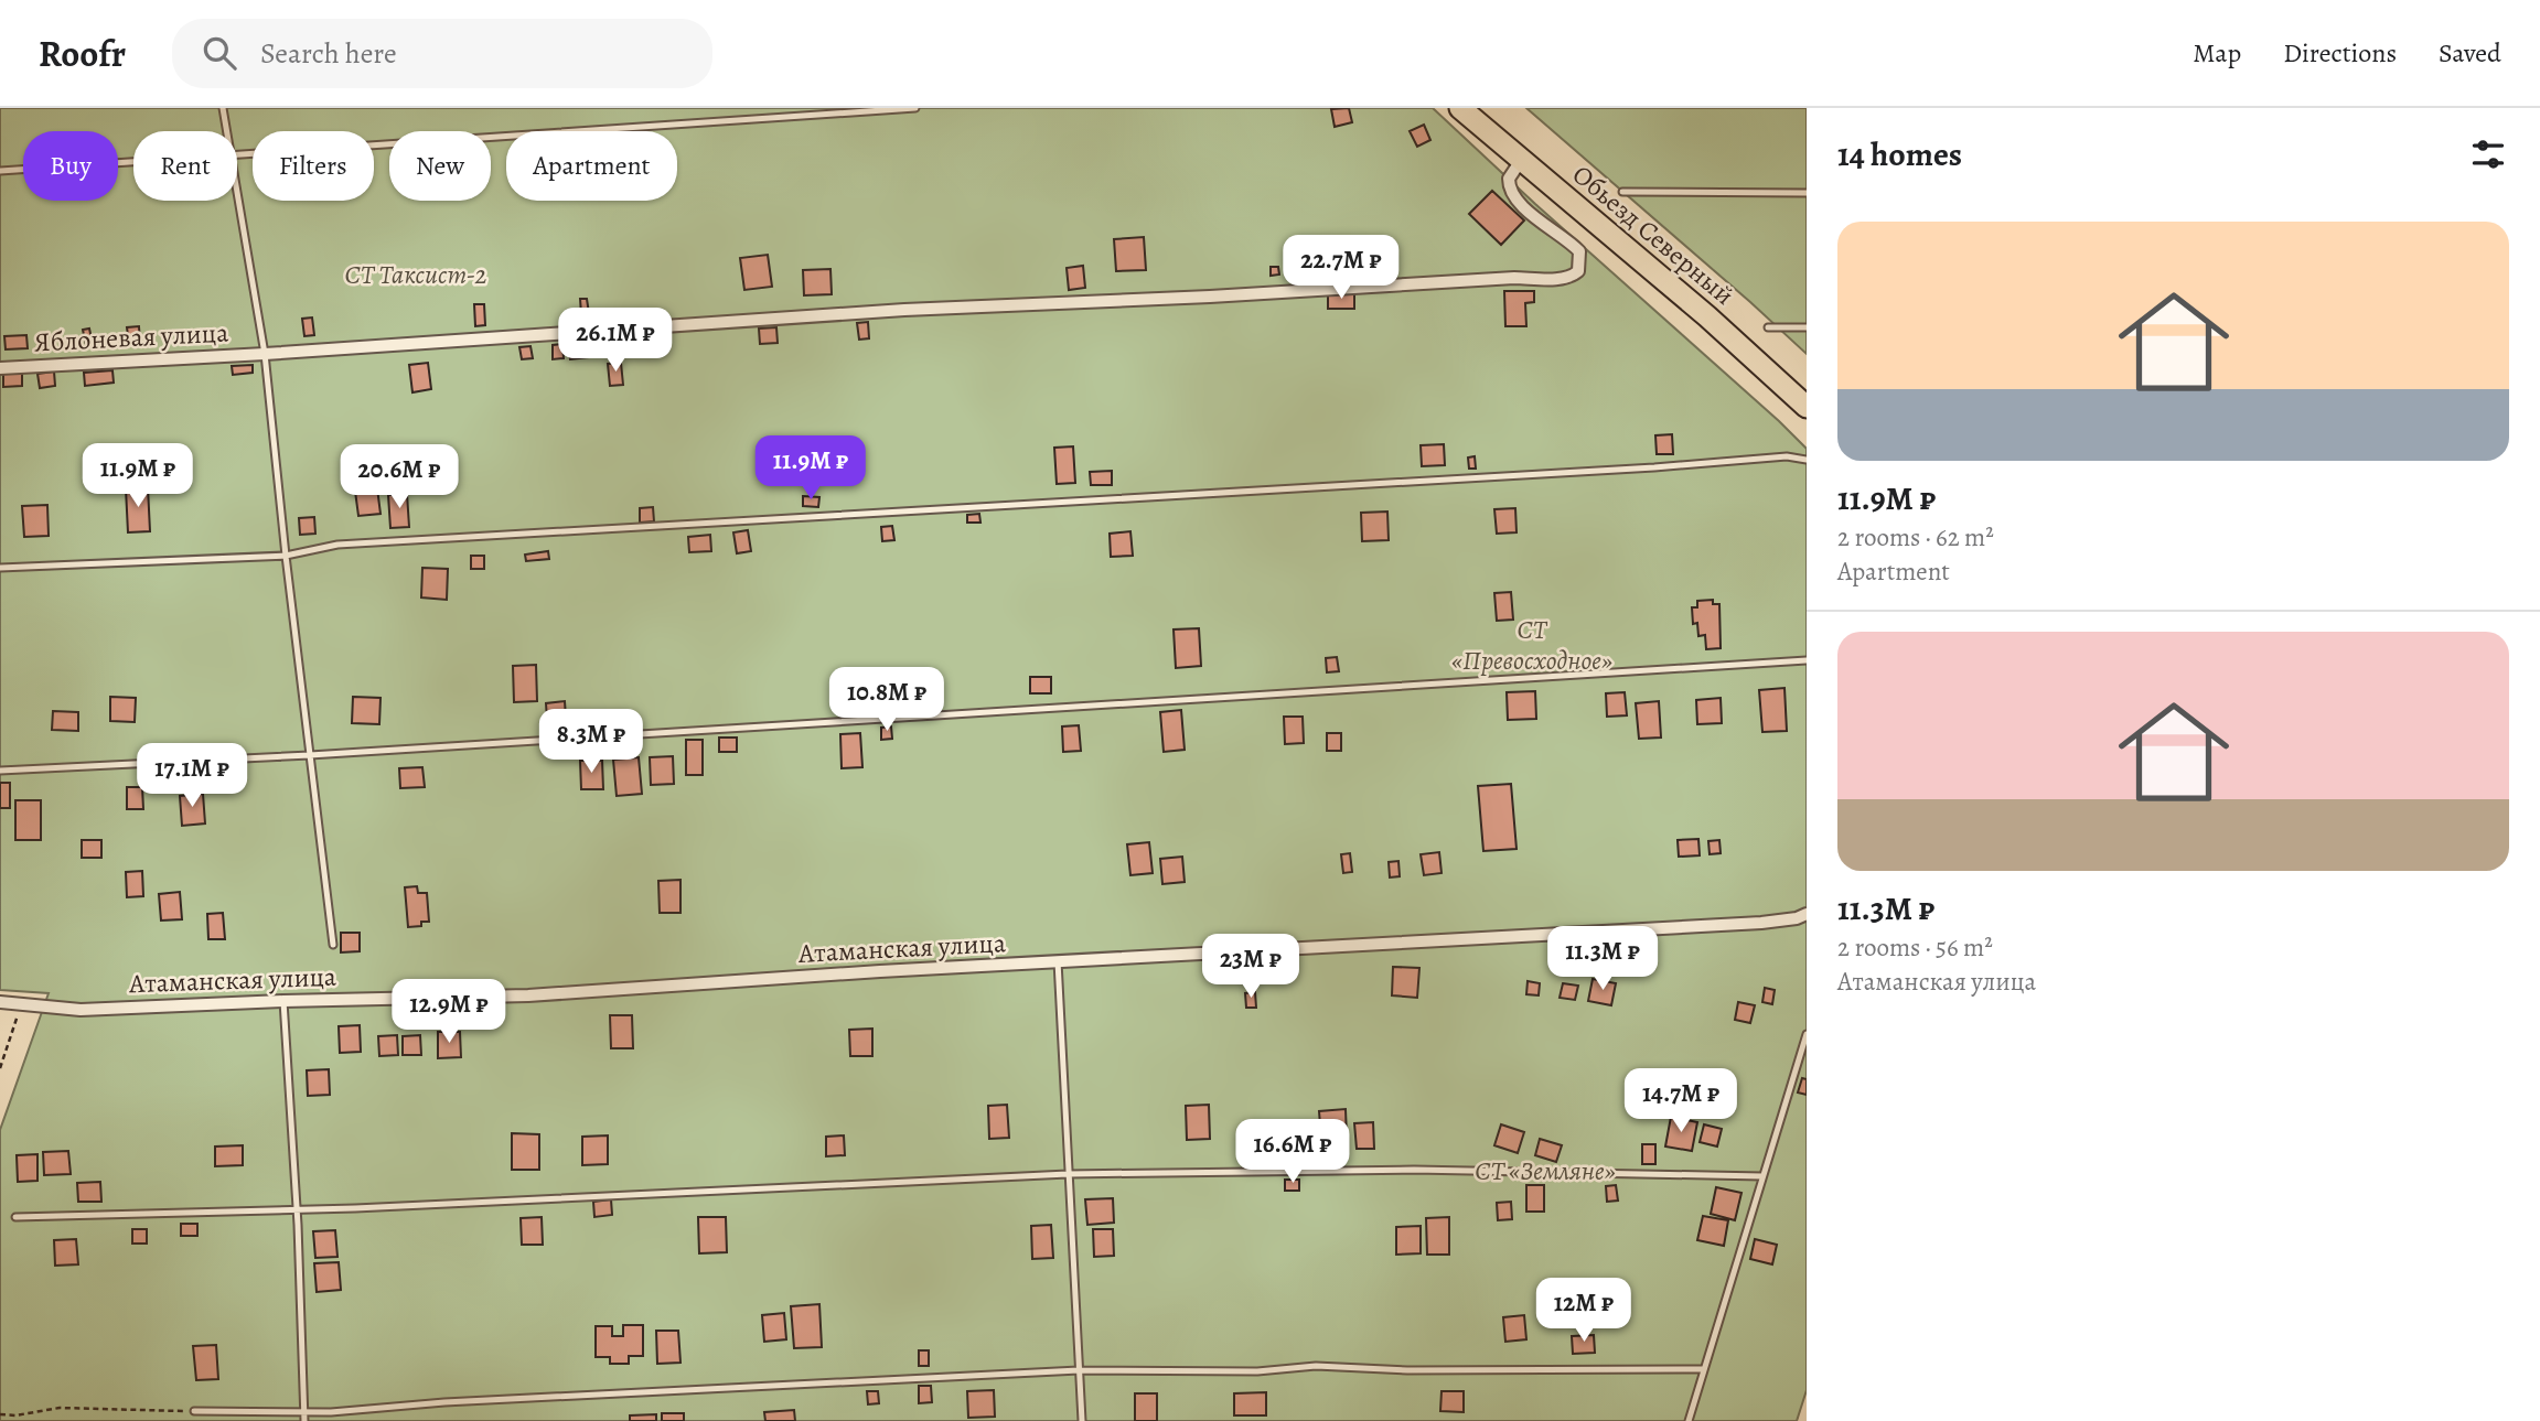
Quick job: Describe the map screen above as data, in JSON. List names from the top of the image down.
{
  "streets": {
    "highway": ["Обьезд Северный"],
    "street": ["Яблоневая улица", "Атаманская улица"]
  },
  "crossings": [
    ["Обьезд Северный", "Яблоневая улица"]
  ],
  "parks": ["СТ Таксист-2", "СТ «Превосходное»", "СТ «Земляне»"],
  "page": {
    "header": "Roofr",
    "search": "Search here",
    "nav": ["Map", "Directions", "Saved"],
    "heading": "14 homes",
    "chip": [
      "Buy",
      "Rent",
      "Filters",
      "New",
      "Apartment"
    ],
    "list": [
      {
        "name": "11.9M ₽",
        "note": "2 rooms · 62 m² · Apartment"
      },
      {
        "name": "11.3M ₽",
        "note": "2 rooms · 56 m² · Атаманская улица"
      }
    ],
    "price": [
      "22.7M ₽",
      "26.1M ₽",
      "11.9M ₽",
      "11.9M ₽",
      "20.6M ₽",
      "10.8M ₽",
      "8.3M ₽",
      "17.1M ₽",
      "11.3M ₽",
      "23M ₽",
      "12.9M ₽",
      "14.7M ₽",
      "16.6M ₽",
      "12M ₽"
    ]
  }
}
